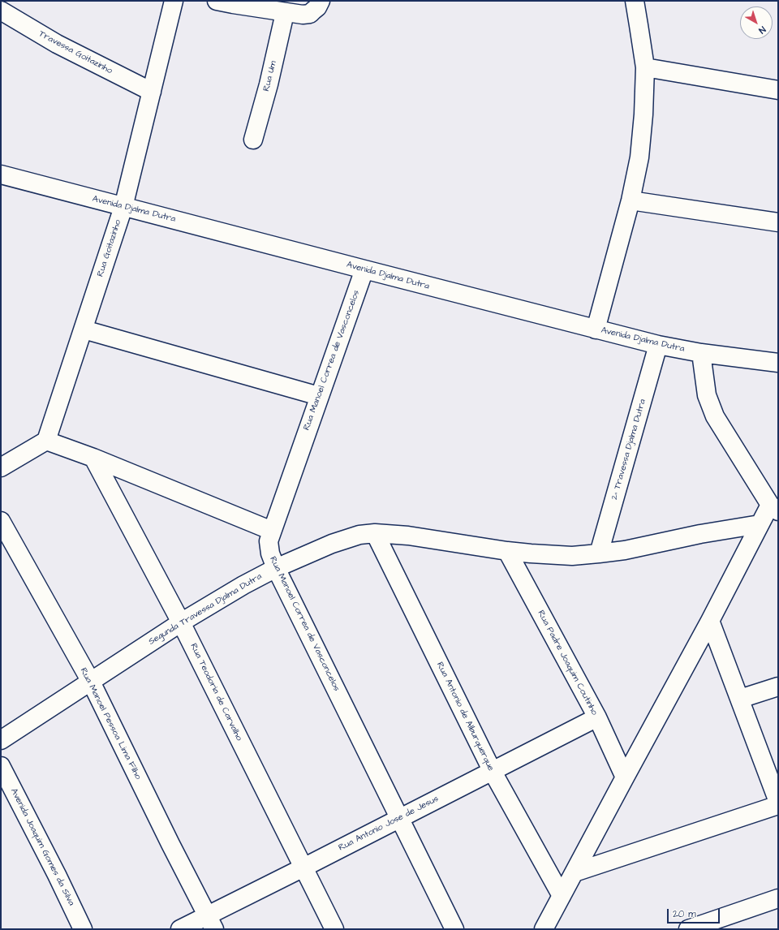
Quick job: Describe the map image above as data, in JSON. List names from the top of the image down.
{
  "streets": {
    "street": [
      "Travessa Goitazinho",
      "Rua Um",
      "Avenida Djalma Dutra",
      "Rua Goitazinho",
      "Rua Manoel Correa de Vasconcelos",
      "2ª Travessa Djalma Dutra",
      "Segunda Travessa Djalma Dutra",
      "Rua Padre Joaquim Coutinho",
      "Rua Teodoria de Carvalho",
      "Rua Antonio de Alburquerque",
      "Rua Manoel Pessoa Lima Filho",
      "Rua Antonio Jose de Jesus",
      "Avenida Joaquim Gomes da Silva"
    ]
  },
  "crossings": [
    ["Travessa Goitazinho", "Rua Goitazinho"],
    ["Avenida Djalma Dutra", "Rua Goitazinho"],
    ["Avenida Djalma Dutra", "Rua Manoel Correa de Vasconcelos"],
    ["Avenida Djalma Dutra", "2ª Travessa Djalma Dutra"],
    ["Rua Manoel Correa de Vasconcelos", "Segunda Travessa Djalma Dutra"],
    ["Rua Manoel Correa de Vasconcelos", "Rua Antonio Jose de Jesus"],
    ["2ª Travessa Djalma Dutra", "Segunda Travessa Djalma Dutra"],
    ["Segunda Travessa Djalma Dutra", "Rua Padre Joaquim Coutinho"],
    ["Segunda Travessa Djalma Dutra", "Rua Teodoria de Carvalho"],
    ["Segunda Travessa Djalma Dutra", "Rua Antonio de Alburquerque"],
    ["Segunda Travessa Djalma Dutra", "Rua Manoel Pessoa Lima Filho"],
    ["Rua Padre Joaquim Coutinho", "Rua Antonio Jose de Jesus"],
    ["Rua Teodoria de Carvalho", "Rua Antonio Jose de Jesus"],
    ["Rua Antonio de Alburquerque", "Rua Antonio Jose de Jesus"],
    ["Rua Manoel Pessoa Lima Filho", "Rua Antonio Jose de Jesus"]
  ],
  "scale_bar": "20 m",
  "north": "bottom right"
}
